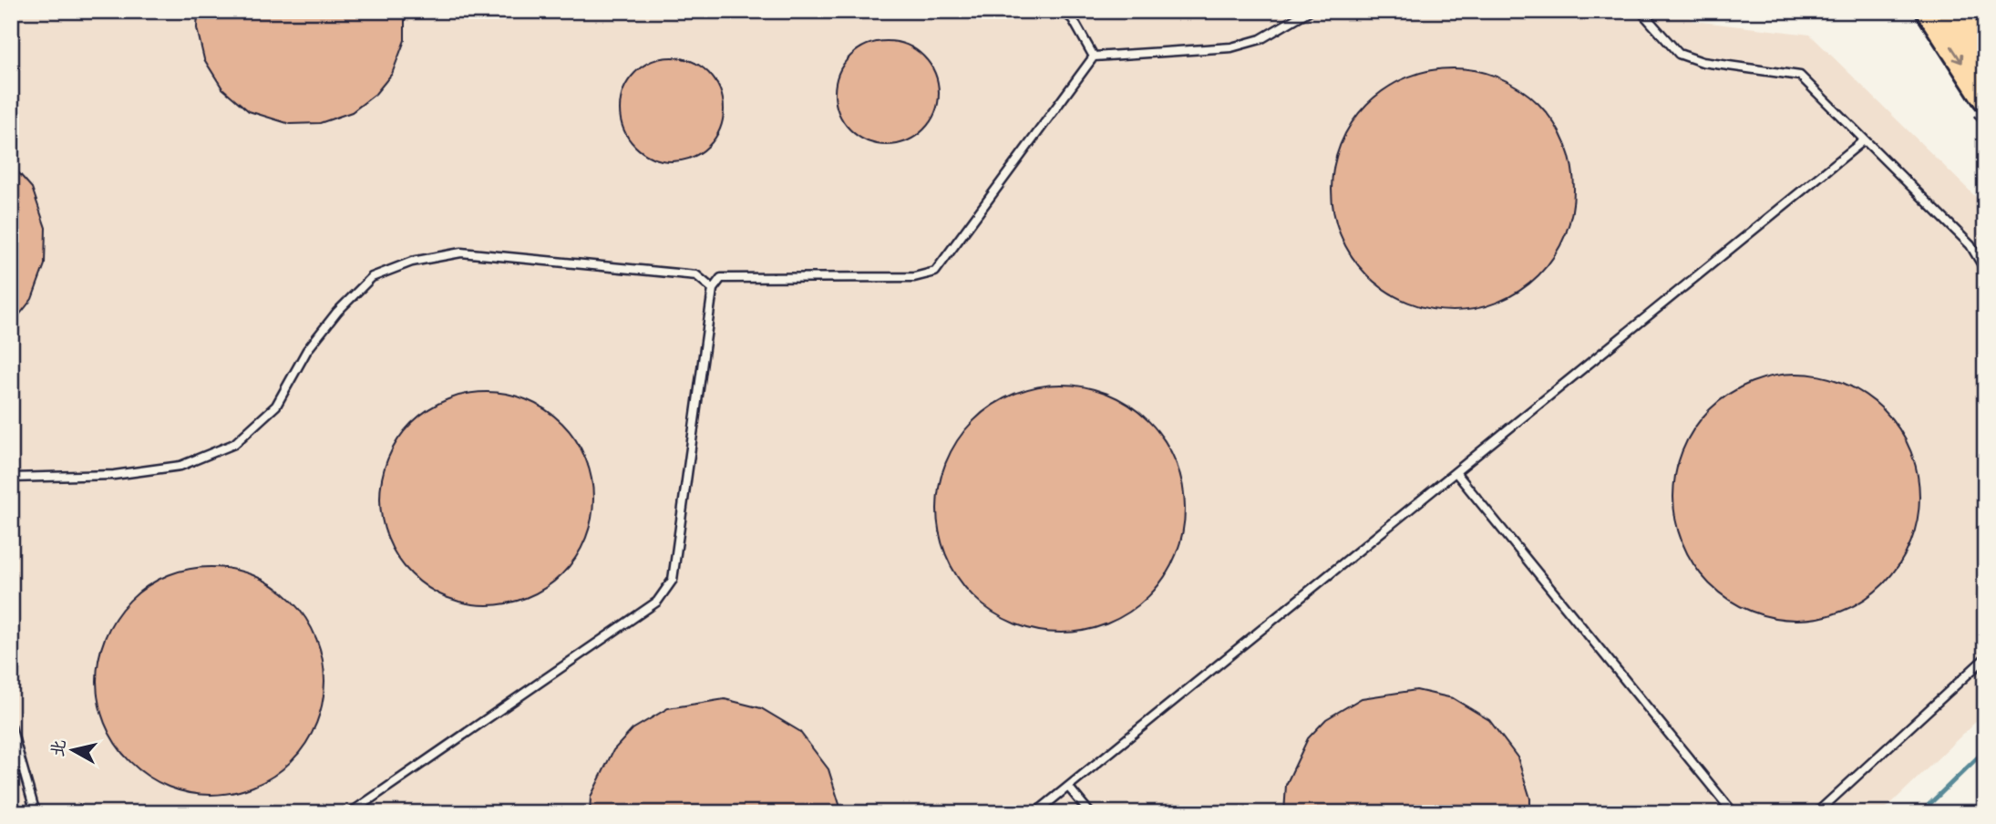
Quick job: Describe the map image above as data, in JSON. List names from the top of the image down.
{
  "north": "left"
}
